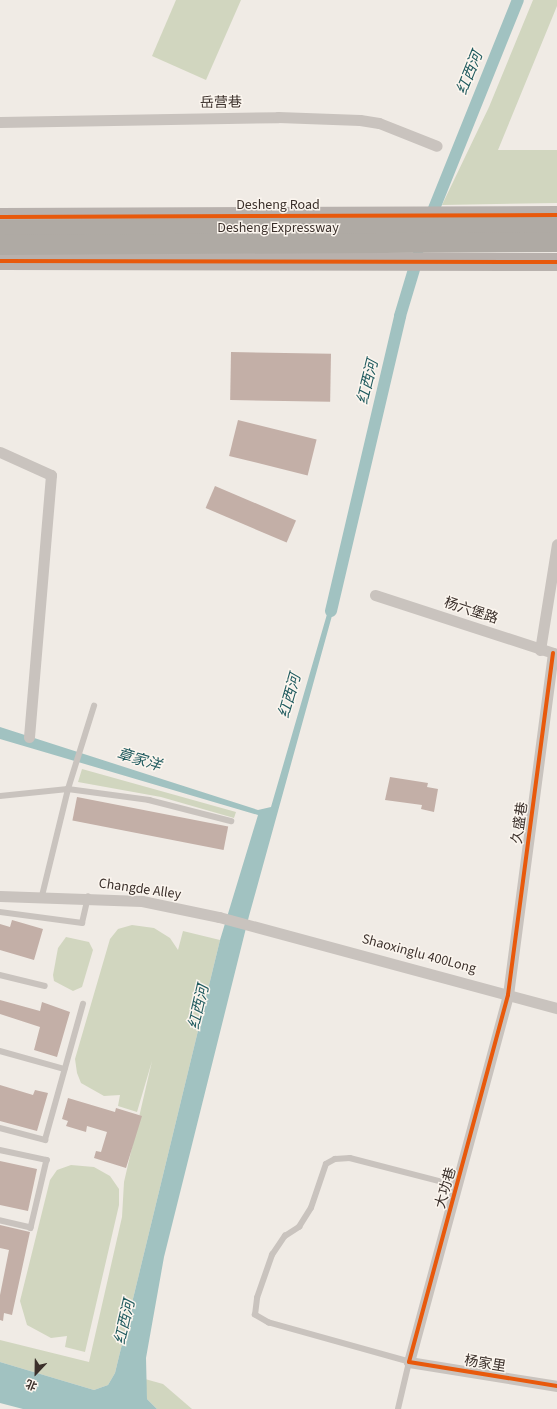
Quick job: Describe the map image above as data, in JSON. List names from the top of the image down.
{
  "streets": {
    "highway": ["Desheng Expressway"],
    "main road": ["Desheng Road"],
    "street": [
      "岳营巷",
      "杨六堡路",
      "久盛巷",
      "Changde Alley",
      "Shaoxinglu 400Long",
      "大功巷",
      "杨家里"
    ]
  },
  "crossings": [
    ["杨六堡路", "久盛巷"],
    ["久盛巷", "Shaoxinglu 400Long"],
    ["久盛巷", "大功巷"],
    ["Changde Alley", "Shaoxinglu 400Long"],
    ["Shaoxinglu 400Long", "大功巷"],
    ["大功巷", "杨家里"]
  ],
  "water": ["红西河", "章家洋"],
  "north": "bottom"
}
